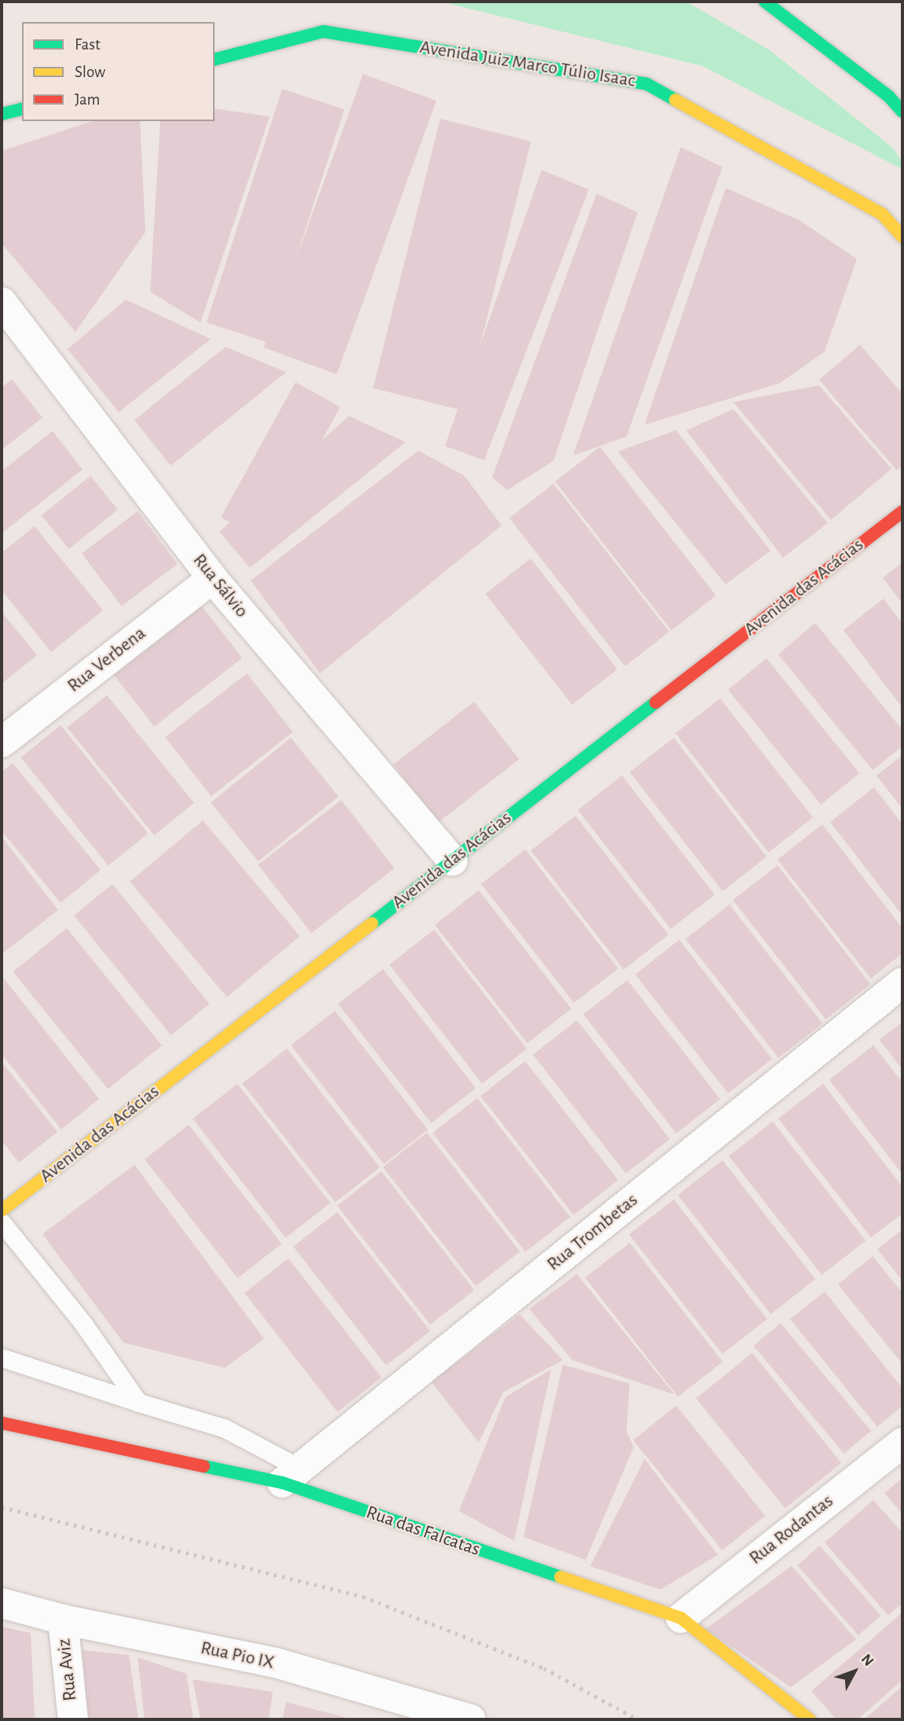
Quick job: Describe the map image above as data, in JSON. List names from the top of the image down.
{
  "streets": {
    "main road": ["Avenida Juiz Marco Túlio Isaac", "Avenida das Acácias", "Rua das Falcatas"],
    "street": [
      "Rua Sálvio",
      "Rua Verbena",
      "Rua Trombetas",
      "Rua Rodantas",
      "Rua Pio IX",
      "Rua Aviz"
    ]
  },
  "crossings": [
    ["Rua Sálvio", "Avenida das Acácias"],
    ["Rua Sálvio", "Rua Verbena"],
    ["Rua Trombetas", "Rua das Falcatas"],
    ["Rua Rodantas", "Rua das Falcatas"],
    ["Rua Pio IX", "Rua Aviz"]
  ],
  "legend": ["Fast", "Slow", "Jam"],
  "north": "top right"
}
